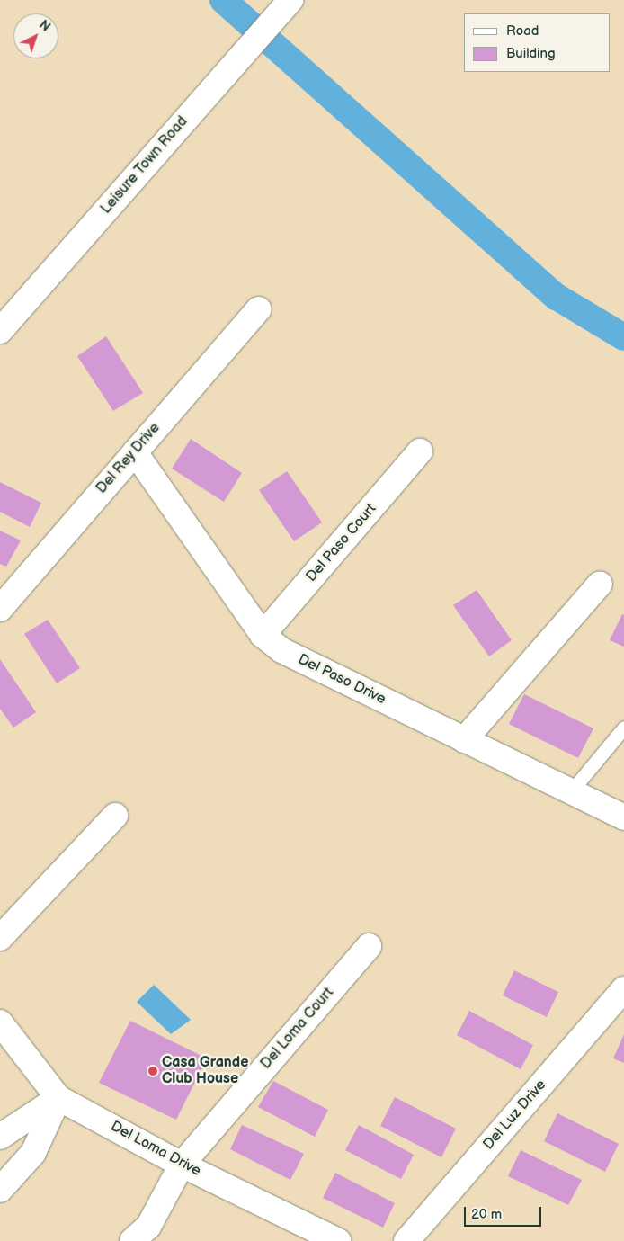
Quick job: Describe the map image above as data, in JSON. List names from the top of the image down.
{
  "streets": {
    "street": [
      "Leisure Town Road",
      "Del Rey Drive",
      "Del Paso Court",
      "Del Paso Drive",
      "Del Loma Court",
      "Del Luz Drive",
      "Del Loma Drive"
    ]
  },
  "crossings": [
    ["Del Rey Drive", "Del Paso Drive"],
    ["Del Paso Court", "Del Paso Drive"],
    ["Del Loma Court", "Del Loma Drive"]
  ],
  "places": ["Casa Grande Club House"],
  "legend": ["Road", "Building"],
  "scale_bar": "20 m",
  "north": "top right"
}
